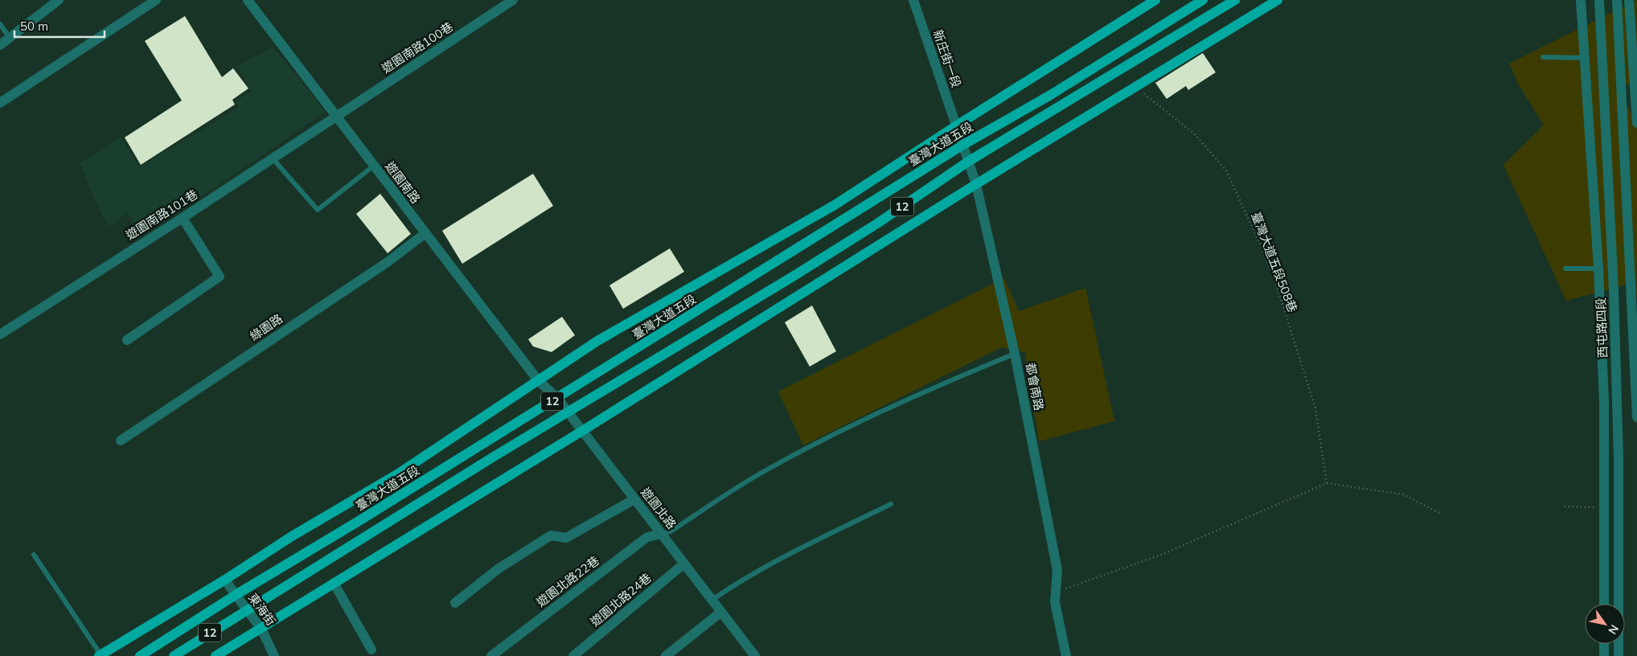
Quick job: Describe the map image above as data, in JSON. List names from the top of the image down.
{
  "streets": {
    "main road": ["臺灣大道五段", "12"],
    "street": [
      "遊園南路100巷",
      "新庄街一段",
      "遊園南路",
      "遊園南路101巷",
      "綠園路",
      "西屯路四段",
      "都會南路",
      "遊園北路",
      "遊園北路22巷",
      "遊園北路24巷",
      "東海街"
    ],
    "path": ["臺灣大道五段508巷"]
  },
  "crossings": [
    ["遊園南路100巷", "遊園南路"],
    ["遊園南路100巷", "遊園南路101巷"],
    ["新庄街一段", "臺灣大道五段"],
    ["新庄街一段", "都會南路"],
    ["臺灣大道五段", "遊園南路"],
    ["臺灣大道五段", "都會南路"],
    ["臺灣大道五段", "遊園北路"],
    ["臺灣大道五段", "東海街"],
    ["遊園南路", "遊園南路101巷"],
    ["遊園南路", "綠園路"],
    ["遊園南路", "遊園北路"],
    ["12", "臺灣大道五段508巷"],
    ["12", "都會南路"],
    ["12", "遊園北路"],
    ["12", "東海街"],
    ["遊園北路", "遊園北路22巷"],
    ["遊園北路", "遊園北路24巷"]
  ],
  "scale_bar": "50 m",
  "north": "bottom right"
}
